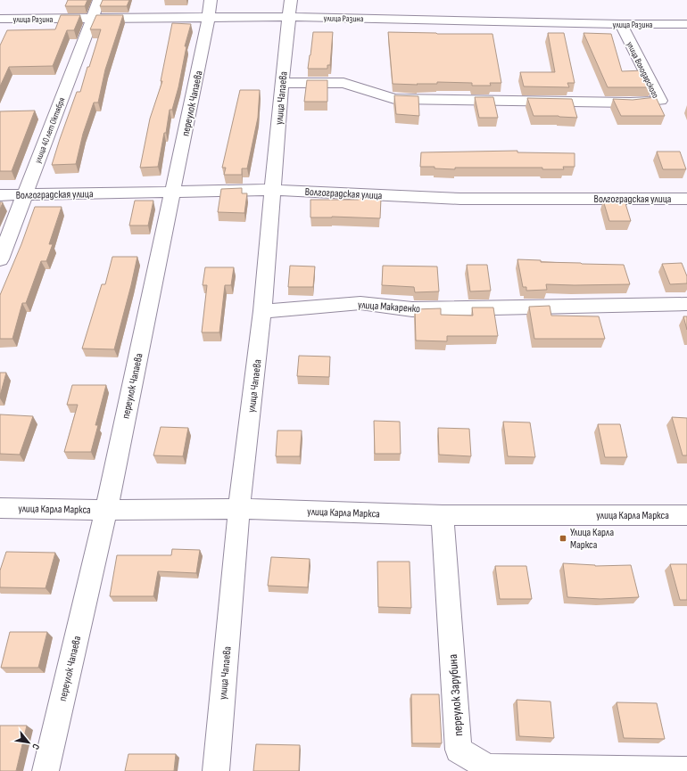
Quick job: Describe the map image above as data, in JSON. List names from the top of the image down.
{
  "streets": {
    "street": [
      "улица Разина",
      "улица Володарского",
      "улица Чапаева",
      "переулок Чапаева",
      "улица 40 лет Октября",
      "Волгоградская улица",
      "улица Макаренко",
      "улица Карла Маркса",
      "переулок Зарубина"
    ]
  },
  "crossings": [
    ["улица Разина", "улица Володарского"],
    ["улица Разина", "улица Чапаева"],
    ["улица Разина", "переулок Чапаева"],
    ["улица Разина", "улица 40 лет Октября"],
    ["улица Володарского", "улица Чапаева"],
    ["улица Чапаева", "Волгоградская улица"],
    ["улица Чапаева", "улица Макаренко"],
    ["улица Чапаева", "улица Карла Маркса"],
    ["переулок Чапаева", "Волгоградская улица"],
    ["переулок Чапаева", "улица Карла Маркса"],
    ["улица 40 лет Октября", "Волгоградская улица"],
    ["улица Карла Маркса", "переулок Зарубина"]
  ],
  "places": {
    "transit": ["Улица Карла Маркса"]
  },
  "north": "bottom right"
}
